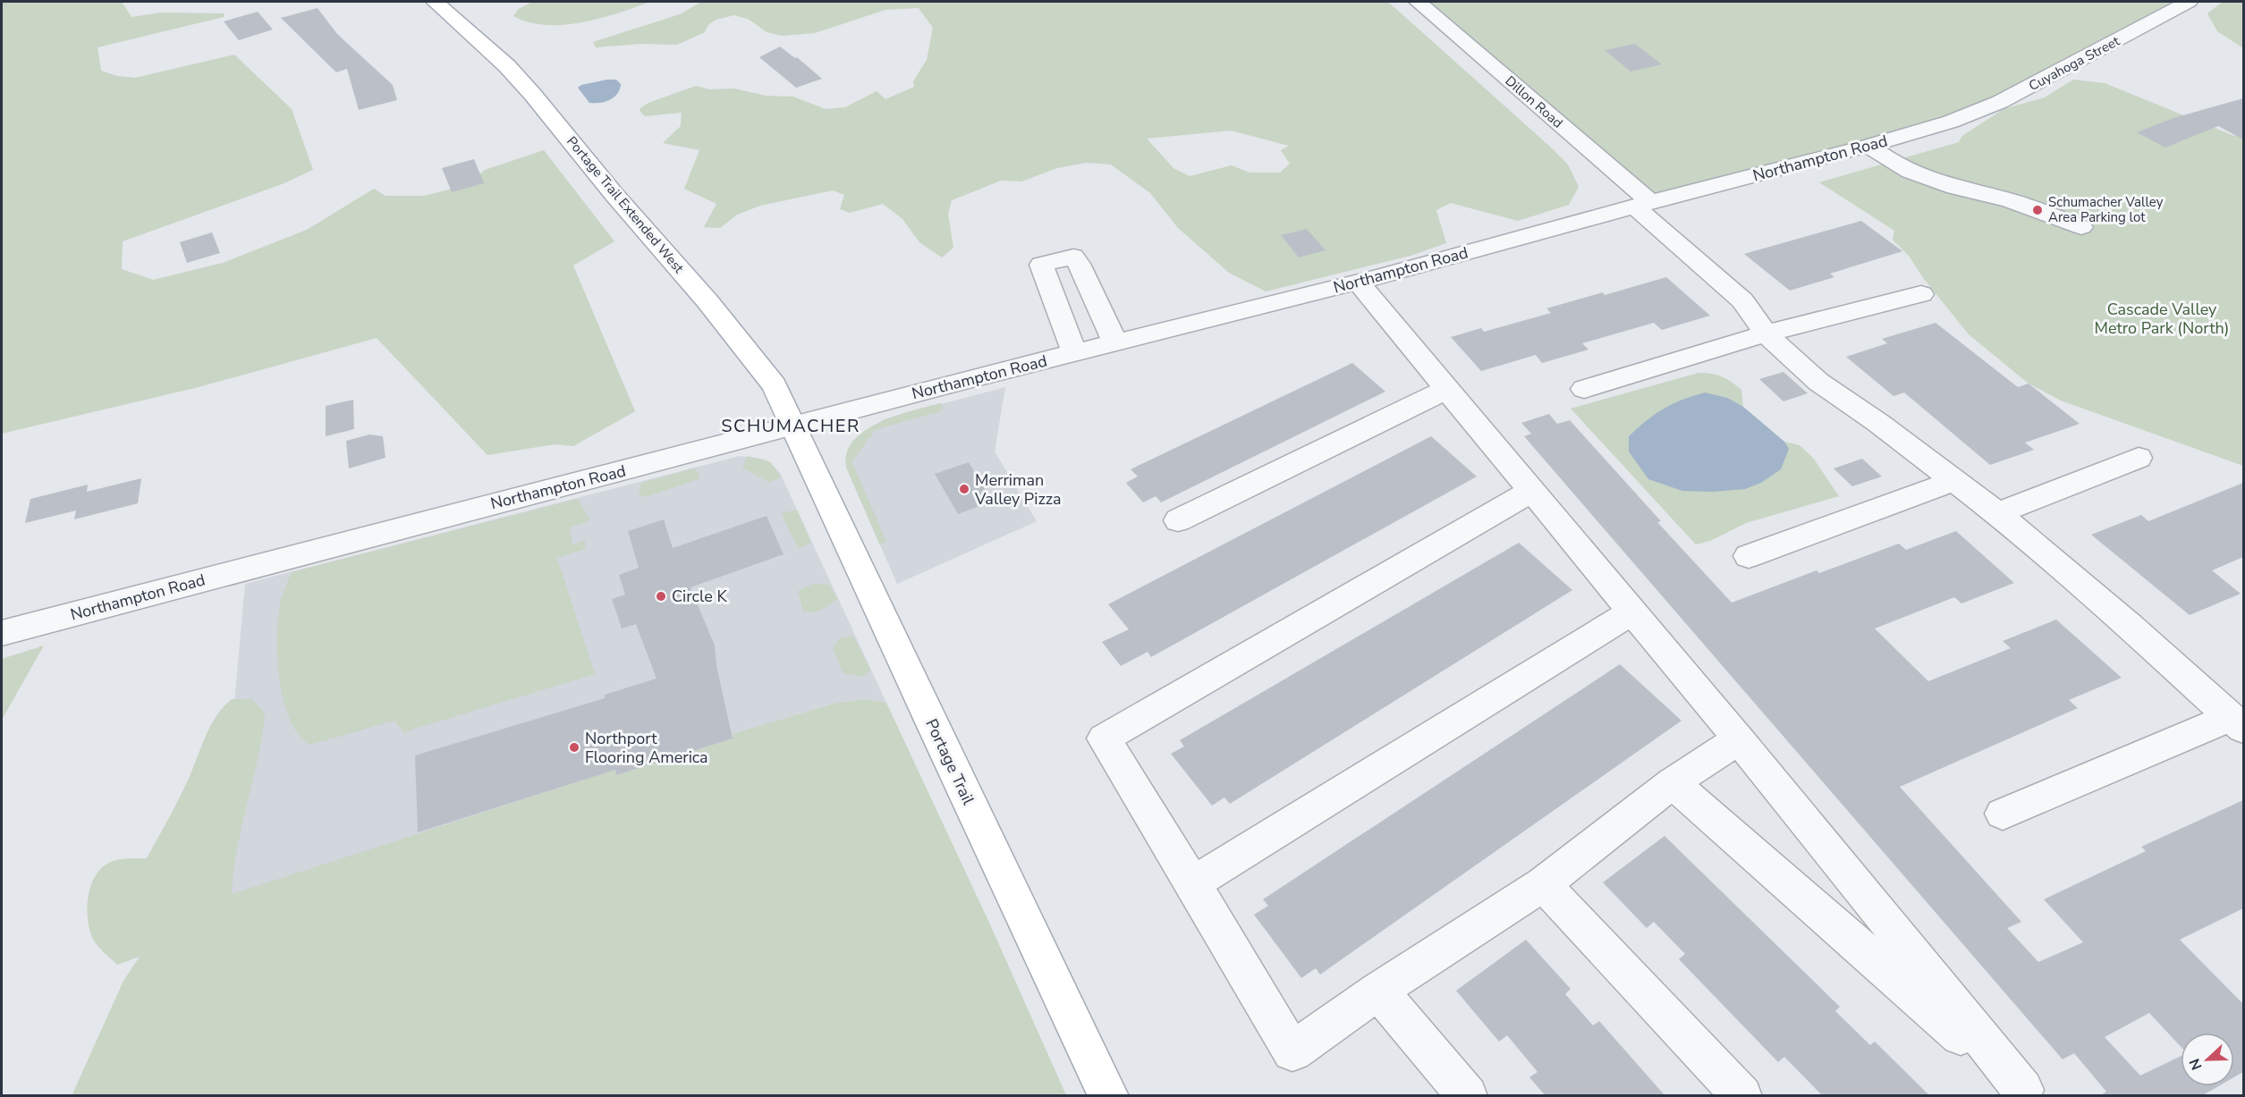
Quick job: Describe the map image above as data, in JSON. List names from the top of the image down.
{
  "streets": {
    "main road": ["Portage Trail Extended West", "Portage Trail"],
    "street": ["Cuyahoga Street", "Dillon Road", "Northampton Road"]
  },
  "crossings": [
    ["Cuyahoga Street", "Northampton Road"],
    ["Dillon Road", "Northampton Road"],
    ["Northampton Road", "Portage Trail Extended West"],
    ["Northampton Road", "Portage Trail"],
    ["Portage Trail Extended West", "Portage Trail"]
  ],
  "districts": ["SCHUMACHER"],
  "parks": ["Cascade Valley Metro Park (North)"],
  "places": [
    "Schumacher Valley Area Parking lot",
    "Merriman Valley Pizza",
    "Circle K",
    "Northport Flooring America"
  ],
  "north": "left"
}
